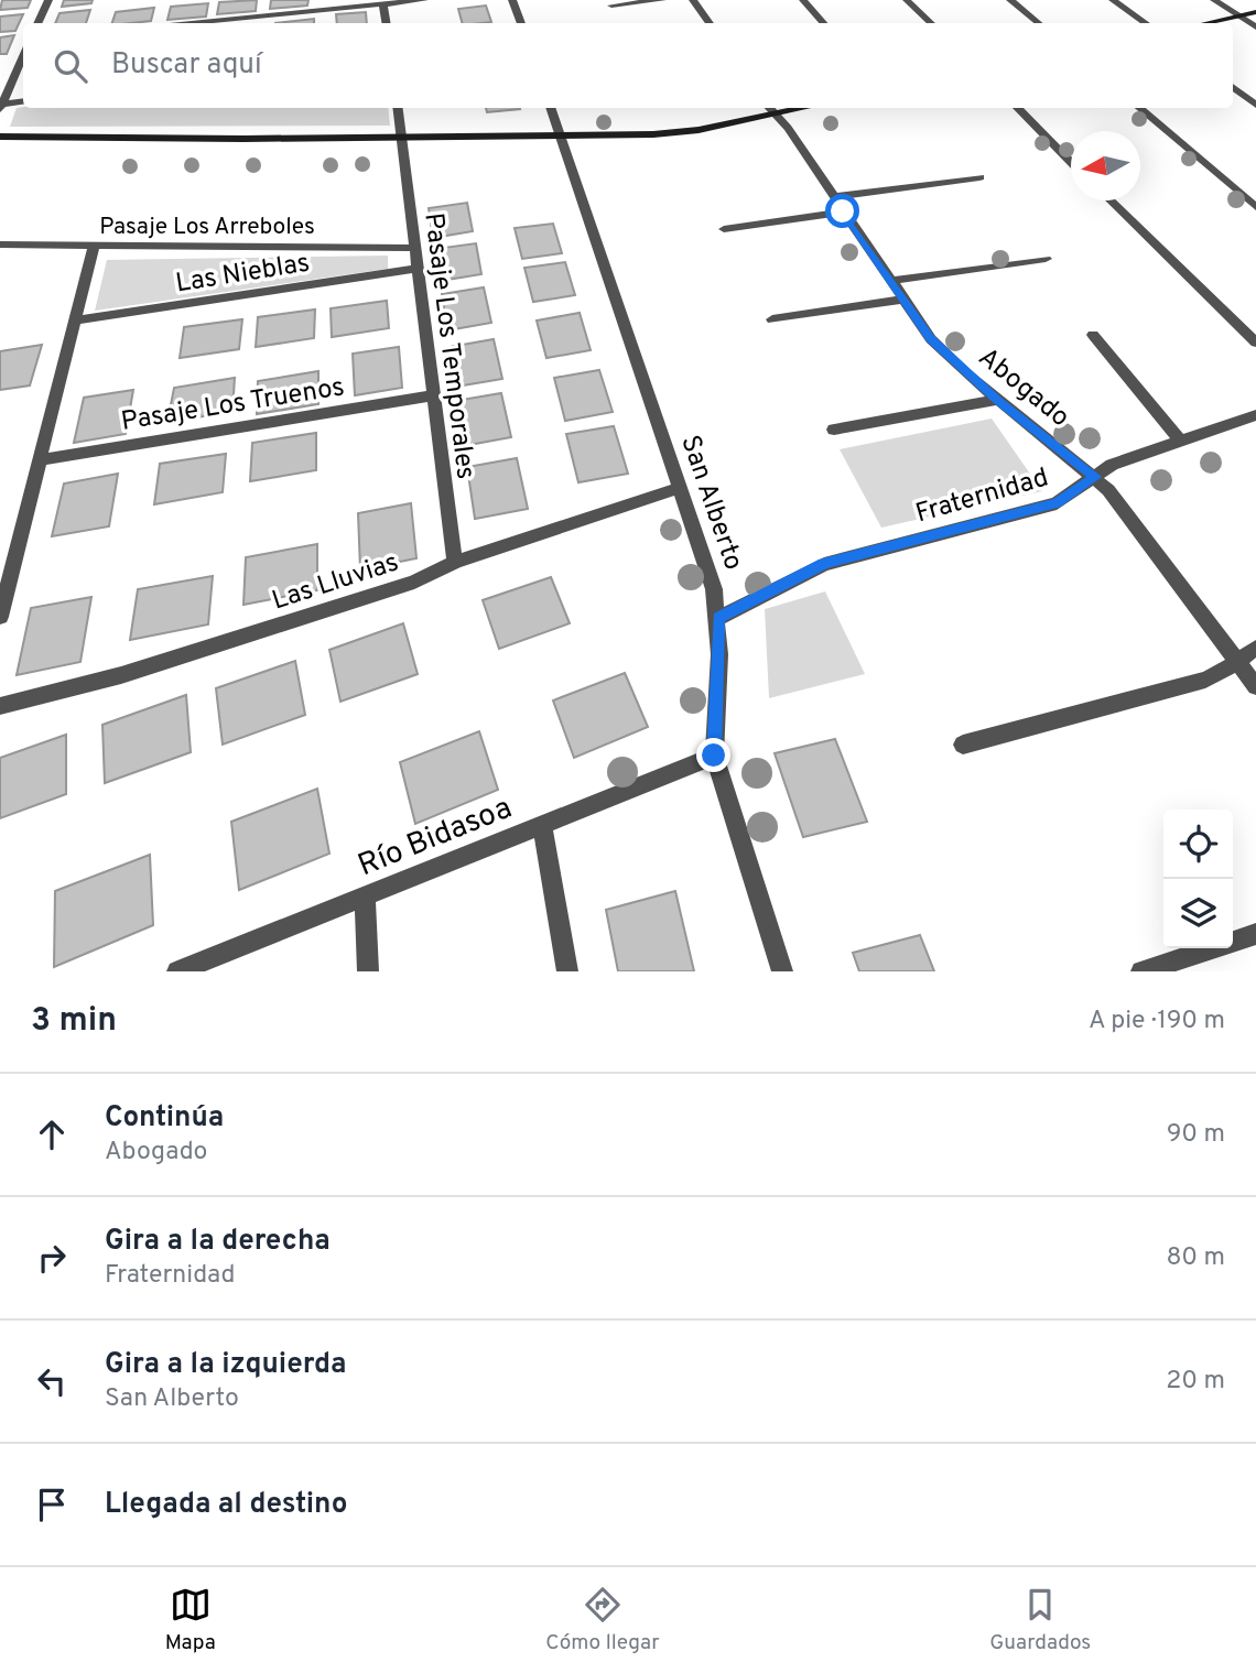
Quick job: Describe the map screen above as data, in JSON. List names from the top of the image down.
{
  "streets": {
    "street": [
      "Pasaje Los Arreboles",
      "Las Nieblas",
      "Pasaje Los Temporales",
      "Abogado",
      "Pasaje Los Truenos",
      "Fraternidad",
      "San Alberto",
      "Las Lluvias",
      "Río Bidasoa"
    ]
  },
  "crossings": [
    ["Pasaje Los Arreboles", "Pasaje Los Temporales"],
    ["Las Nieblas", "Pasaje Los Temporales"],
    ["Pasaje Los Temporales", "Pasaje Los Truenos"],
    ["Pasaje Los Temporales", "Las Lluvias"],
    ["Abogado", "Fraternidad"],
    ["Fraternidad", "San Alberto"],
    ["San Alberto", "Las Lluvias"],
    ["San Alberto", "Río Bidasoa"]
  ],
  "north": "left",
  "page": {
    "search": "Buscar aquí",
    "heading": ["3 min", "A pie · 190 m"],
    "list": [
      ["Continúa", "Abogado", "90 m"],
      ["Gira a la derecha", "Fraternidad", "80 m"],
      ["Gira a la izquierda", "San Alberto", "20 m"],
      "Llegada al destino"
    ],
    "nav": ["Mapa", "Cómo llegar", "Guardados"]
  }
}
